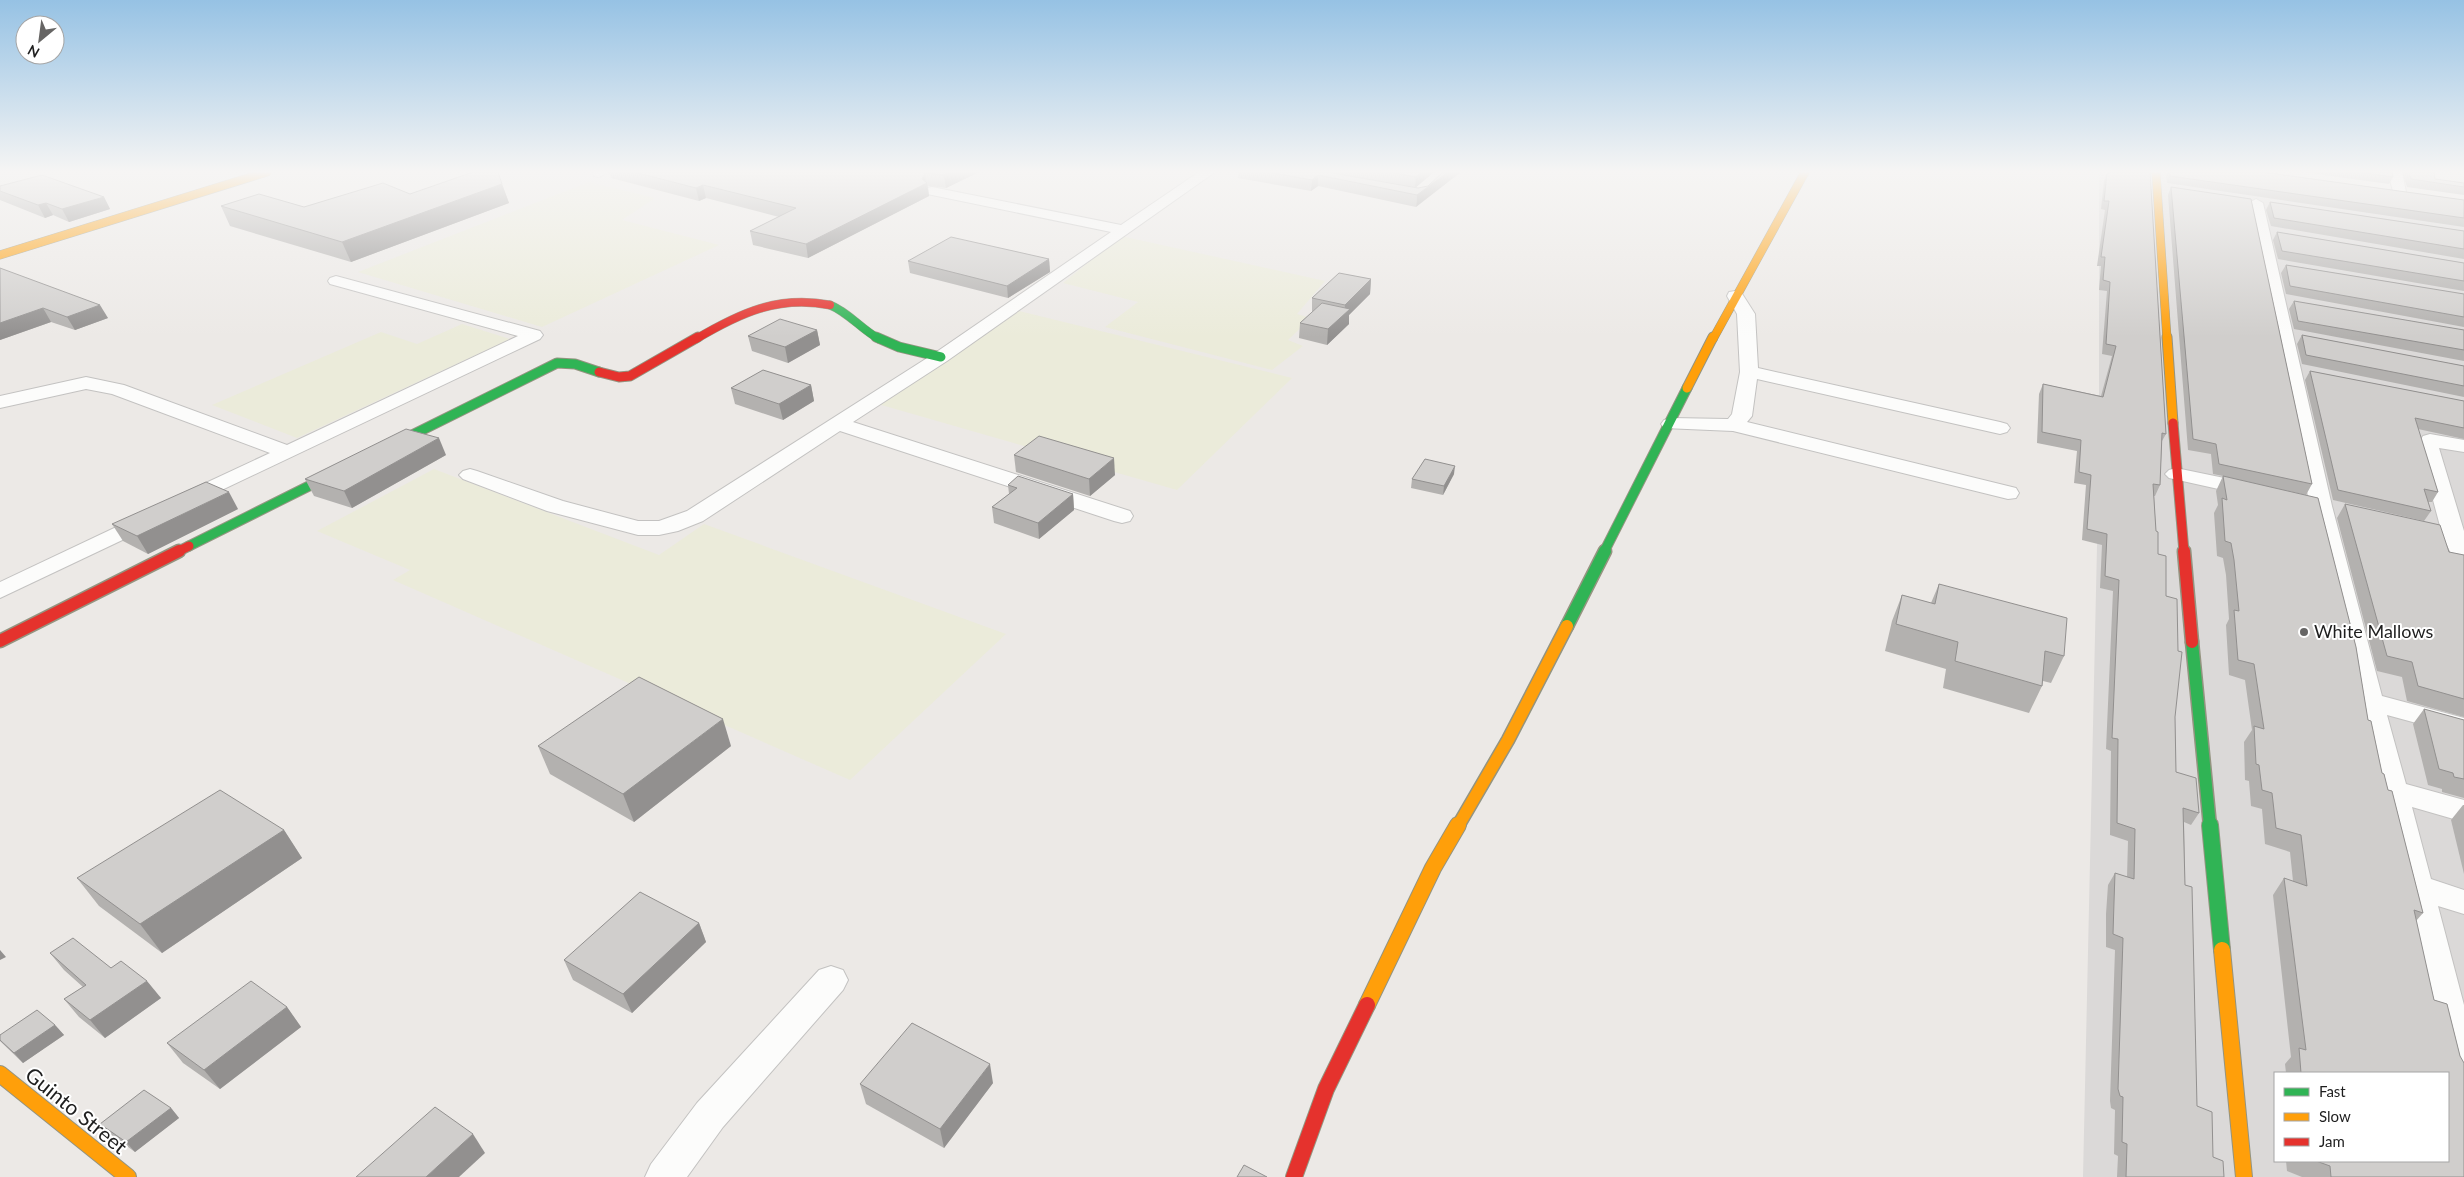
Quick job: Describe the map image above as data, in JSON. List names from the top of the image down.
{
  "streets": {
    "street": ["Guinto Street"]
  },
  "places": ["White Mallows"],
  "legend": ["Fast", "Slow", "Jam"],
  "north": "bottom left"
}
